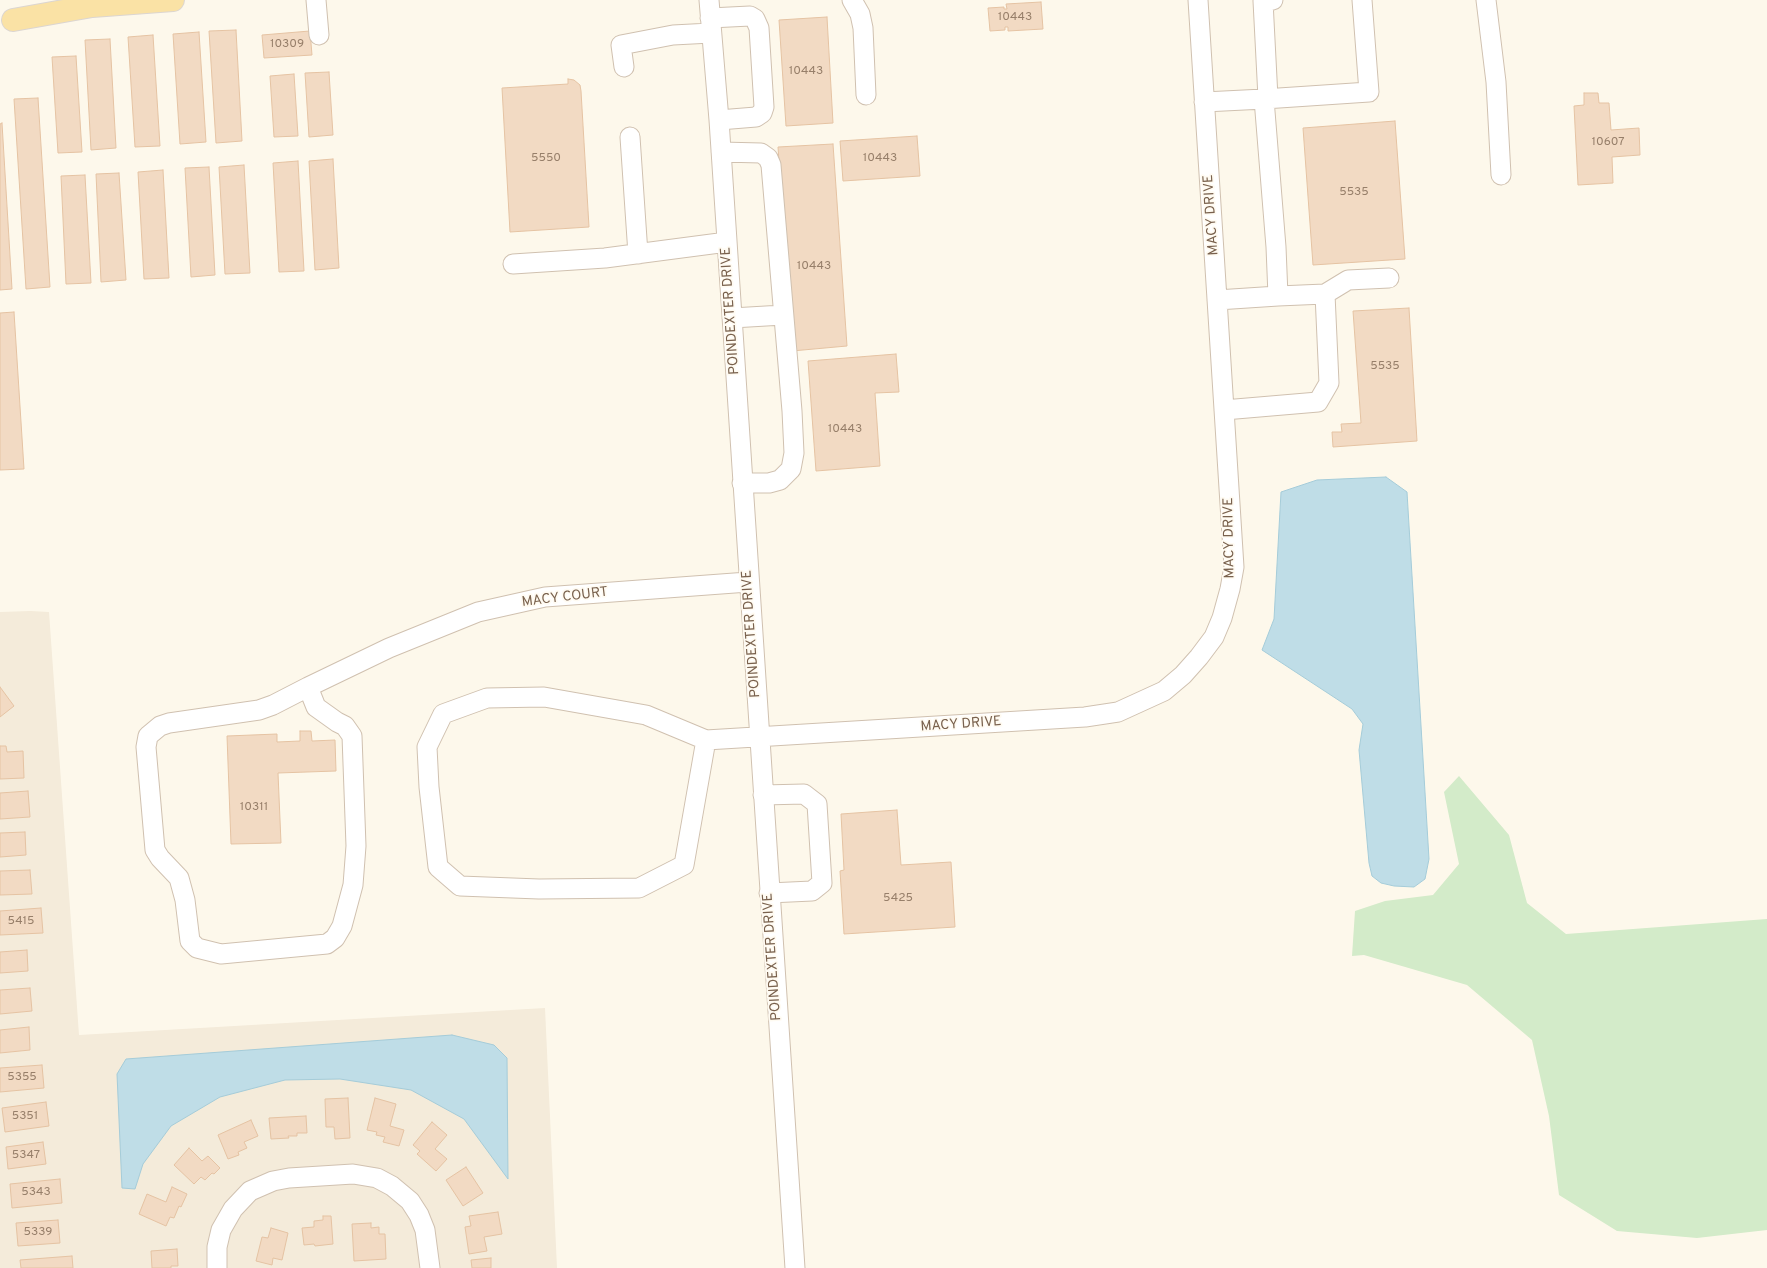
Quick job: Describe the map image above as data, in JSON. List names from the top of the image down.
{
  "streets": {
    "street": ["MACY DRIVE", "POINDEXTER DRIVE", "MACY COURT"]
  },
  "crossings": [
    ["MACY DRIVE", "POINDEXTER DRIVE"],
    ["POINDEXTER DRIVE", "MACY COURT"]
  ],
  "house_numbers": [
    "10443",
    "10309",
    "10443",
    "10607",
    "5550",
    "10443",
    "5535",
    "10443",
    "5535",
    "10443",
    "10311",
    "5425",
    "5415",
    "5355",
    "5351",
    "5347",
    "5343",
    "5339"
  ]
}
